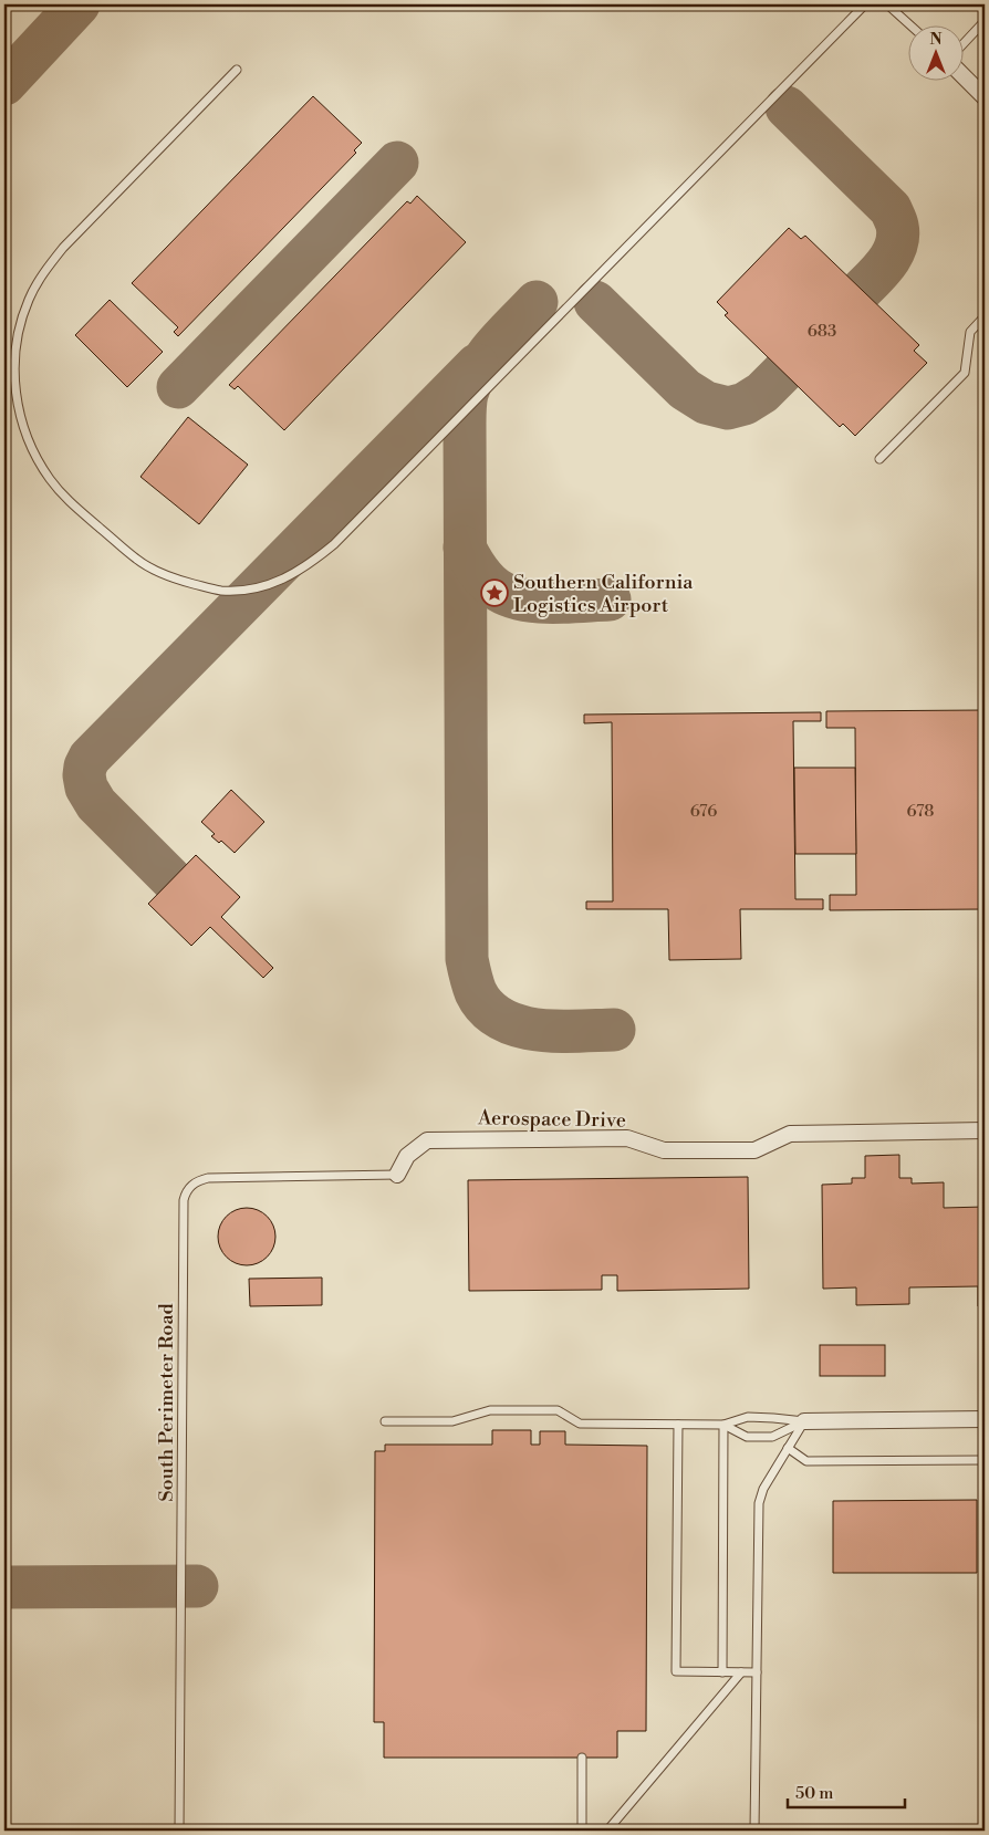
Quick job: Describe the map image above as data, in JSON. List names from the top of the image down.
{
  "streets": {
    "street": ["Aerospace Drive"],
    "lane": ["South Perimeter Road"]
  },
  "crossings": [
    ["Aerospace Drive", "South Perimeter Road"]
  ],
  "places": {
    "place": ["Southern California Logistics Airport"]
  },
  "house_numbers": ["683", "676", "678"],
  "scale_bar": "50 m",
  "north": "top"
}
